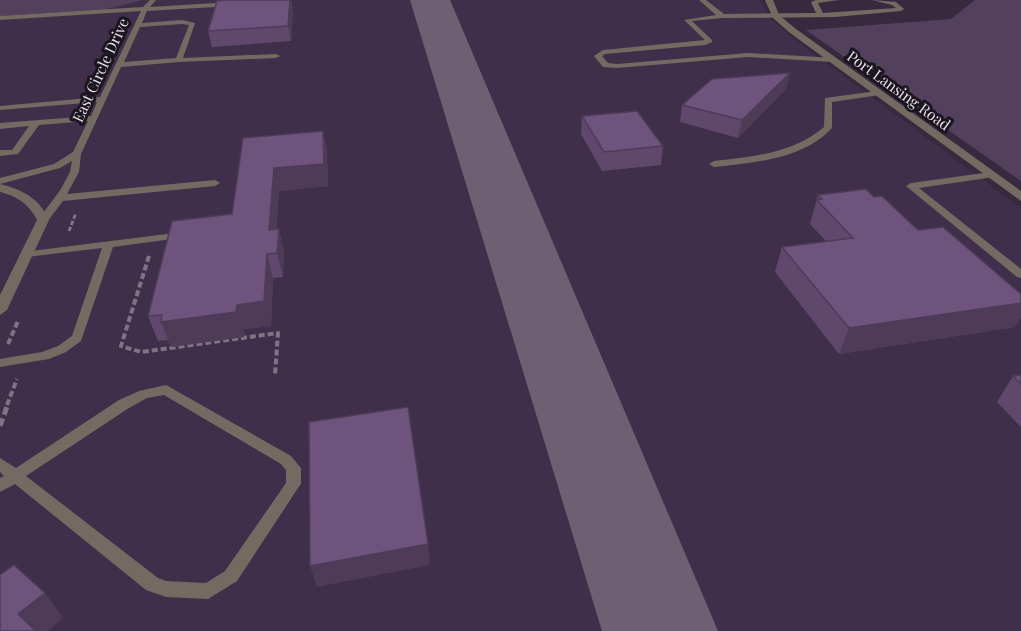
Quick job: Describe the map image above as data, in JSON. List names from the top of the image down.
{
  "streets": {
    "street": ["Port Lansing Road"],
    "lane": ["East Circle Drive"]
  }
}
